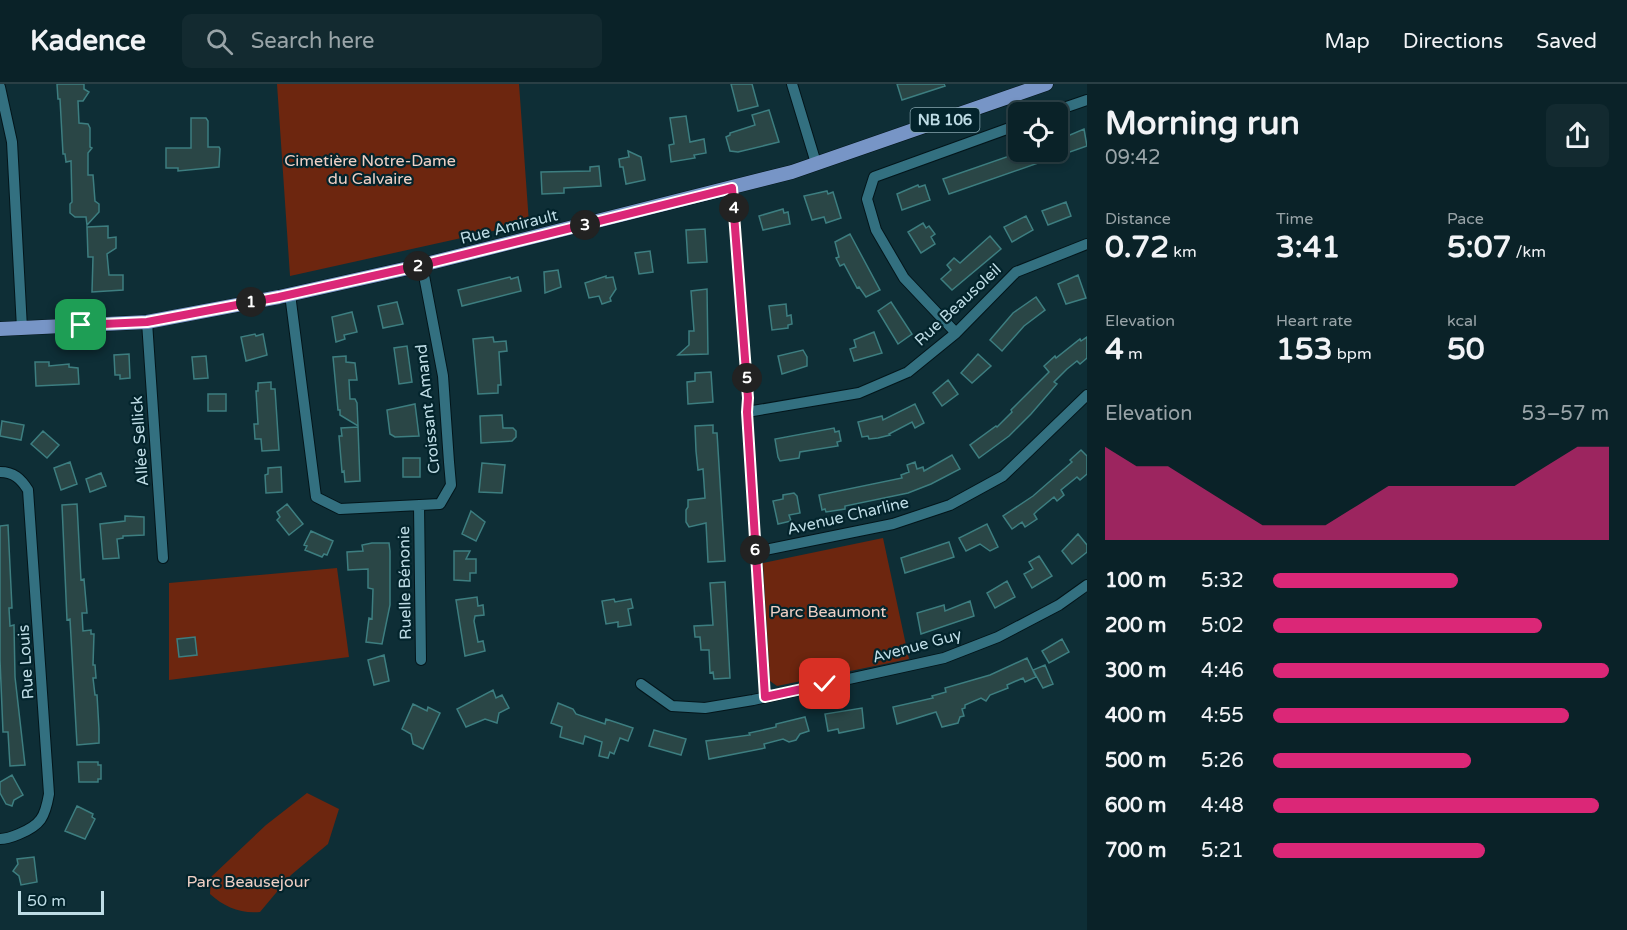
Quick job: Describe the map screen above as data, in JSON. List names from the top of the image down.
{
  "streets": {
    "main road": ["NB 106", "Rue Amirault"],
    "street": [
      "Rue Beausoleil",
      "Croissant Amand",
      "Allée Sellick",
      "Avenue Charline",
      "Ruelle Bénonie",
      "Avenue Guy",
      "Rue Louis"
    ]
  },
  "crossings": [
    ["Rue Amirault", "Croissant Amand"],
    ["Rue Amirault", "Allée Sellick"],
    ["Croissant Amand", "Ruelle Bénonie"]
  ],
  "parks": ["Cimetière Notre-Dame du Calvaire", "Parc Beaumont", "Parc Beausejour"],
  "scale_bar": "50 m",
  "page": {
    "header": "Kadence",
    "search": "Search here",
    "nav": ["Map", "Directions", "Saved"],
    "heading": ["Morning run", "09:42"],
    "stats": [
      ["Distance", "0.72 km"],
      ["Time", "3:41"],
      ["Pace", "5:07 /km"],
      ["Elevation", "4 m"],
      ["Heart rate", "153 bpm"],
      ["kcal", "50"]
    ],
    "pins": [
      "4",
      "3",
      "2",
      "1",
      "5",
      "6"
    ],
    "chart": ["Elevation", "53–57 m"],
    "list": [
      {
        "name": "100 m",
        "note": "5:32"
      },
      {
        "name": "200 m",
        "note": "5:02"
      },
      {
        "name": "300 m",
        "note": "4:46"
      },
      {
        "name": "400 m",
        "note": "4:55"
      },
      {
        "name": "500 m",
        "note": "5:26"
      },
      {
        "name": "600 m",
        "note": "4:48"
      },
      {
        "name": "700 m",
        "note": "5:21"
      }
    ],
    "scale": "50 m"
  }
}
